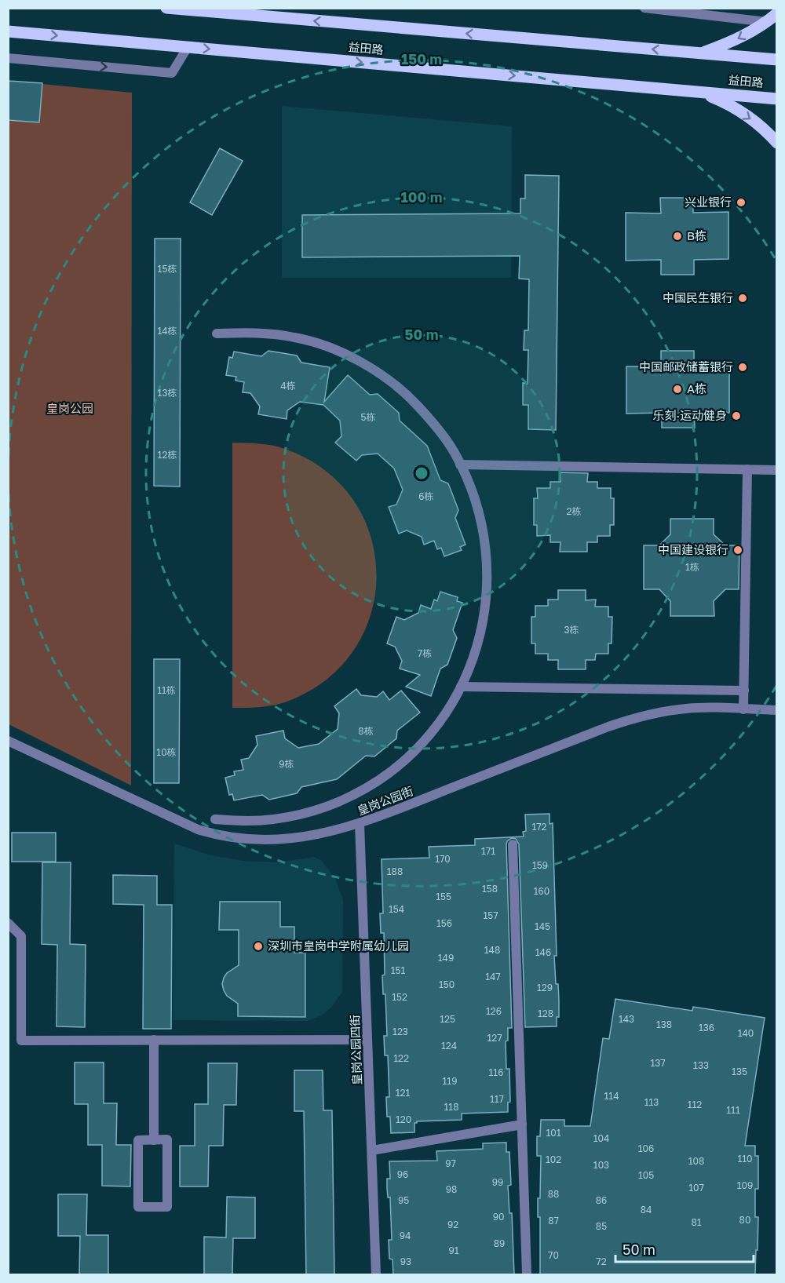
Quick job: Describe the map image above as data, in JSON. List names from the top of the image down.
{
  "streets": {
    "main road": ["益田路"],
    "street": ["皇岗公园街", "皇岗公园四街"]
  },
  "crossings": [
    ["皇岗公园街", "皇岗公园四街"]
  ],
  "parks": ["皇岗公园"],
  "places": [
    "兴业银行",
    "B栋",
    "中国民生银行",
    "中国邮政储蓄银行",
    "A栋",
    "乐刻·运动健身",
    "中国建设银行",
    "深圳市皇岗中学附属幼儿园"
  ],
  "house_numbers": [
    "15栋",
    "14栋",
    "4栋",
    "13栋",
    "5栋",
    "12栋",
    "6栋",
    "2栋",
    "1栋",
    "3栋",
    "7栋",
    "11栋",
    "8栋",
    "10栋",
    "9栋",
    "172",
    "171",
    "170",
    "159",
    "188",
    "158",
    "160",
    "155",
    "154",
    "157",
    "156",
    "145",
    "148",
    "146",
    "149",
    "151",
    "147",
    "150",
    "129",
    "152",
    "126",
    "128",
    "125",
    "143",
    "138",
    "136",
    "123",
    "140",
    "127",
    "124",
    "122",
    "137",
    "133",
    "135",
    "116",
    "119",
    "121",
    "114",
    "117",
    "113",
    "112",
    "118",
    "111",
    "120",
    "101",
    "104",
    "106",
    "110",
    "102",
    "108",
    "97",
    "103",
    "96",
    "105",
    "99",
    "109",
    "107",
    "98",
    "88",
    "95",
    "86",
    "84",
    "90",
    "80",
    "87",
    "81",
    "92",
    "85",
    "94",
    "89",
    "91",
    "70",
    "93",
    "72"
  ],
  "scale_bar": "50 m",
  "rings": ["150 m", "100 m", "50 m"]
}
